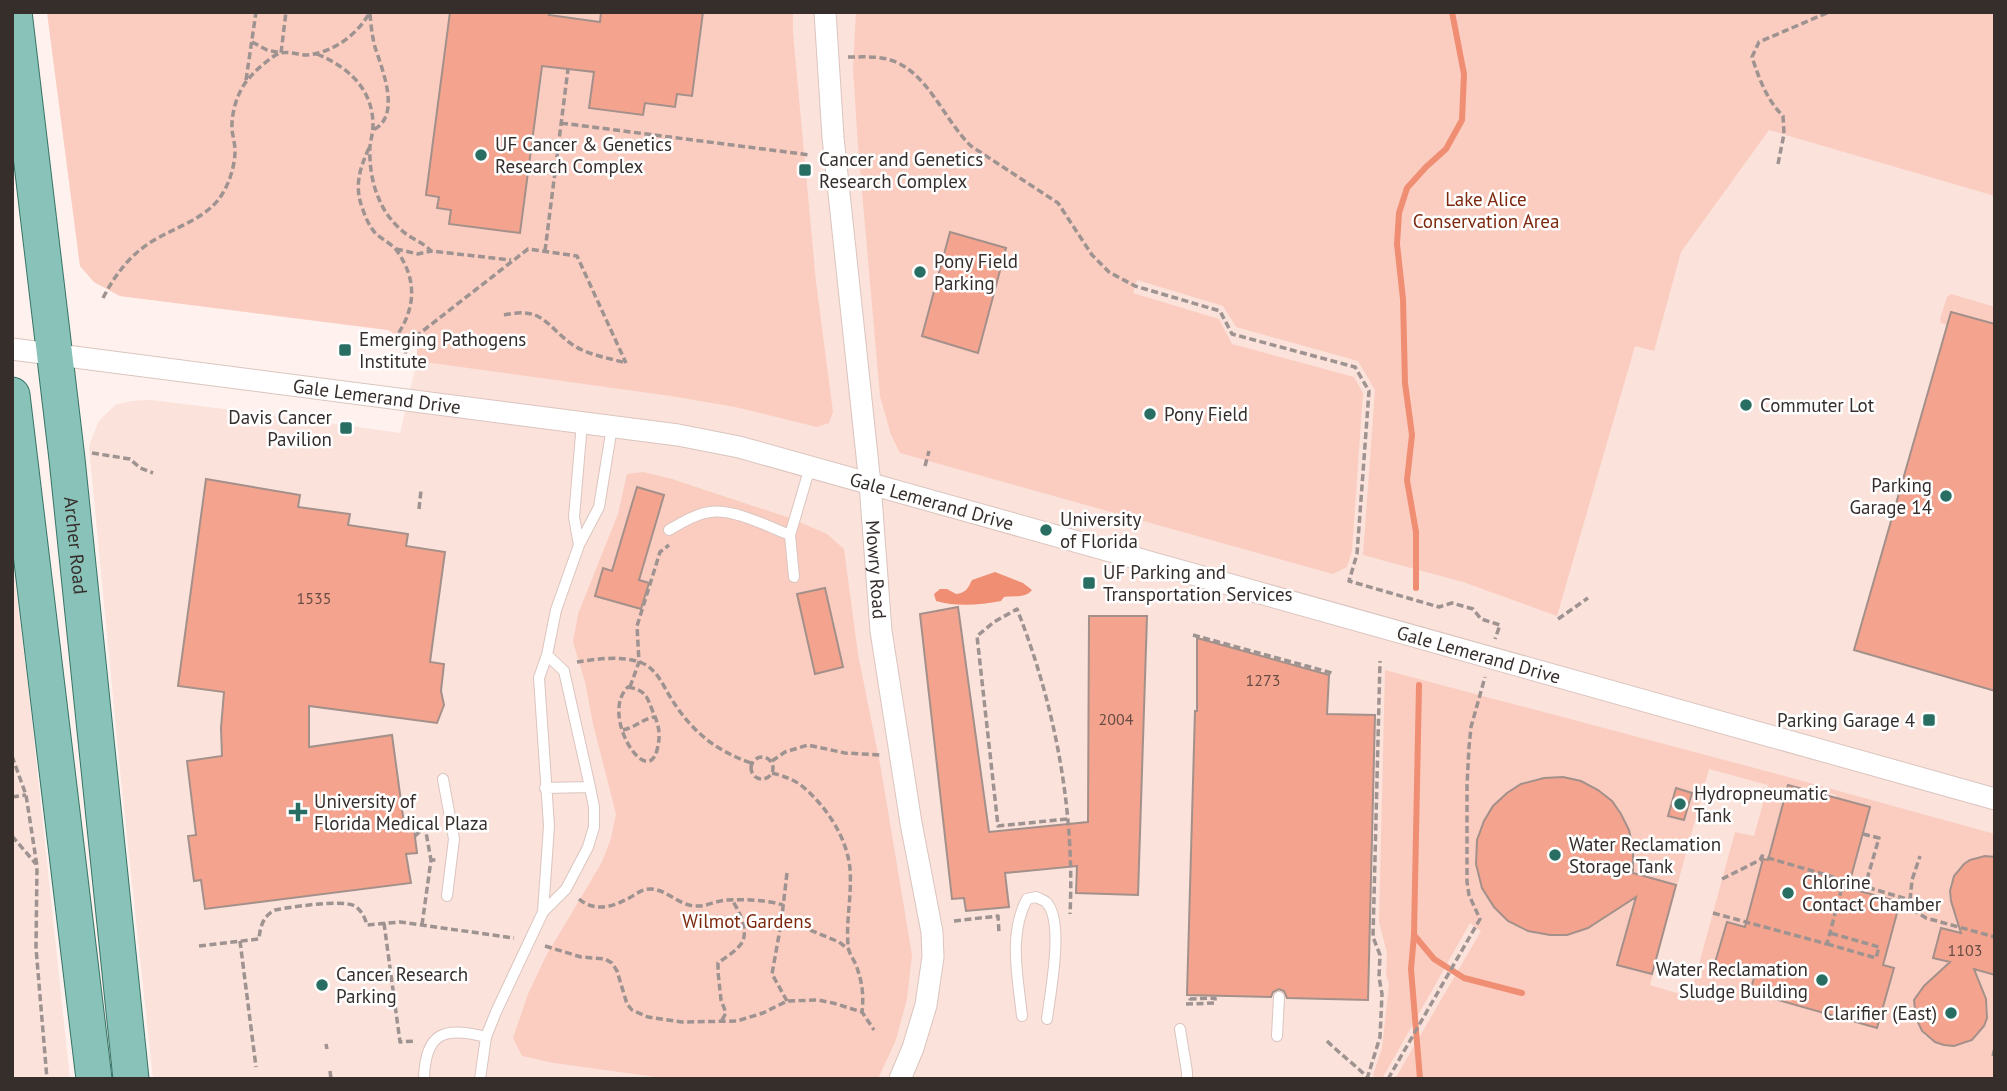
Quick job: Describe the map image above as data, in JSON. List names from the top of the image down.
{
  "streets": {
    "main road": ["Archer Road"],
    "street": ["Gale Lemerand Drive", "Mowry Road"]
  },
  "crossings": [
    ["Gale Lemerand Drive", "Archer Road"],
    ["Gale Lemerand Drive", "Mowry Road"]
  ],
  "parks": ["Lake Alice Conservation Area", "Wilmot Gardens"],
  "places": {
    "other": [
      "UF Cancer & Genetics Research Complex",
      "Pony Field Parking",
      "Commuter Lot",
      "Pony Field",
      "Parking Garage 14",
      "University of Florida",
      "Hydropneumatic Tank",
      "Water Reclamation Storage Tank",
      "Chlorine Contact Chamber",
      "Water Reclamation Sludge Building",
      "Cancer Research Parking",
      "Clarifier (East)"
    ],
    "transit": [
      "Cancer and Genetics Research Complex",
      "Emerging Pathogens Institute",
      "Davis Cancer Pavilion",
      "UF Parking and Transportation Services",
      "Parking Garage 4"
    ],
    "health": ["University of Florida Medical Plaza"]
  },
  "house_numbers": [
    "1535",
    "1273",
    "2004",
    "1103"
  ]
}
